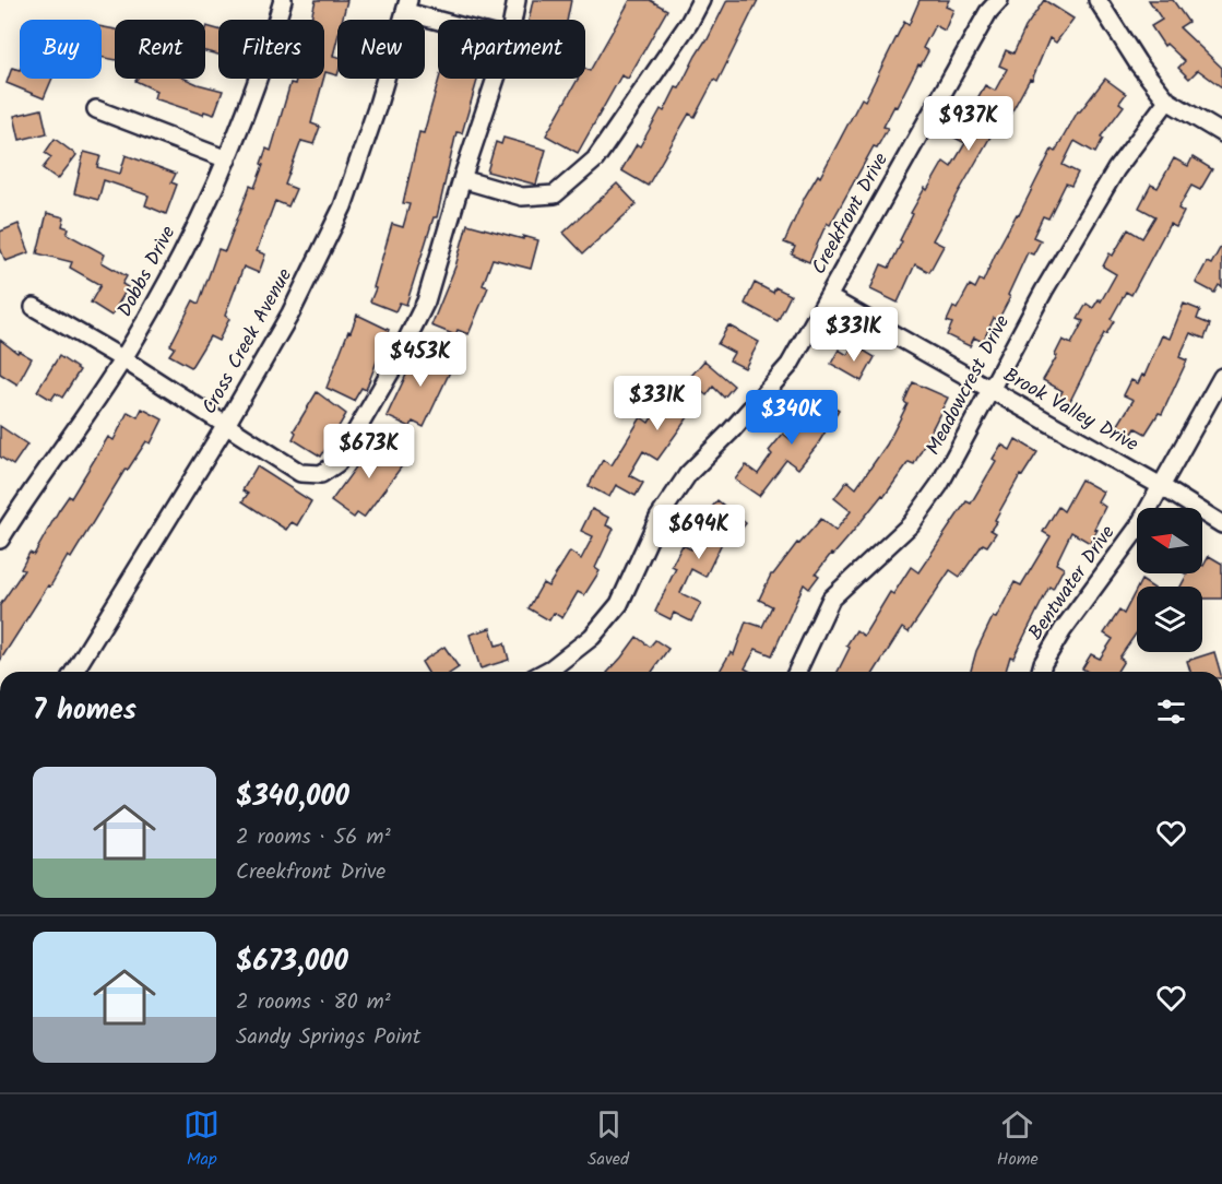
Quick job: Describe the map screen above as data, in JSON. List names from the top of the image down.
{
  "streets": {
    "street": [
      "Creekfront Drive",
      "Dobbs Drive",
      "Cross Creek Avenue",
      "Meadowcrest Drive",
      "Brook Valley Drive",
      "Bentwater Drive"
    ]
  },
  "crossings": [
    ["Creekfront Drive", "Brook Valley Drive"],
    ["Meadowcrest Drive", "Brook Valley Drive"],
    ["Brook Valley Drive", "Bentwater Drive"]
  ],
  "north": "left",
  "page": {
    "chip": [
      "Buy",
      "Rent",
      "Filters",
      "New",
      "Apartment"
    ],
    "price": [
      "$937K",
      "$331K",
      "$453K",
      "$331K",
      "$340K",
      "$673K",
      "$694K"
    ],
    "heading": "7 homes",
    "list": [
      {
        "name": "$340,000",
        "note": "2 rooms · 56 m² · Creekfront Drive"
      },
      {
        "name": "$673,000",
        "note": "2 rooms · 80 m² · Sandy Springs Point"
      }
    ],
    "tabs": ["Map", "Saved", "Home"]
  }
}
